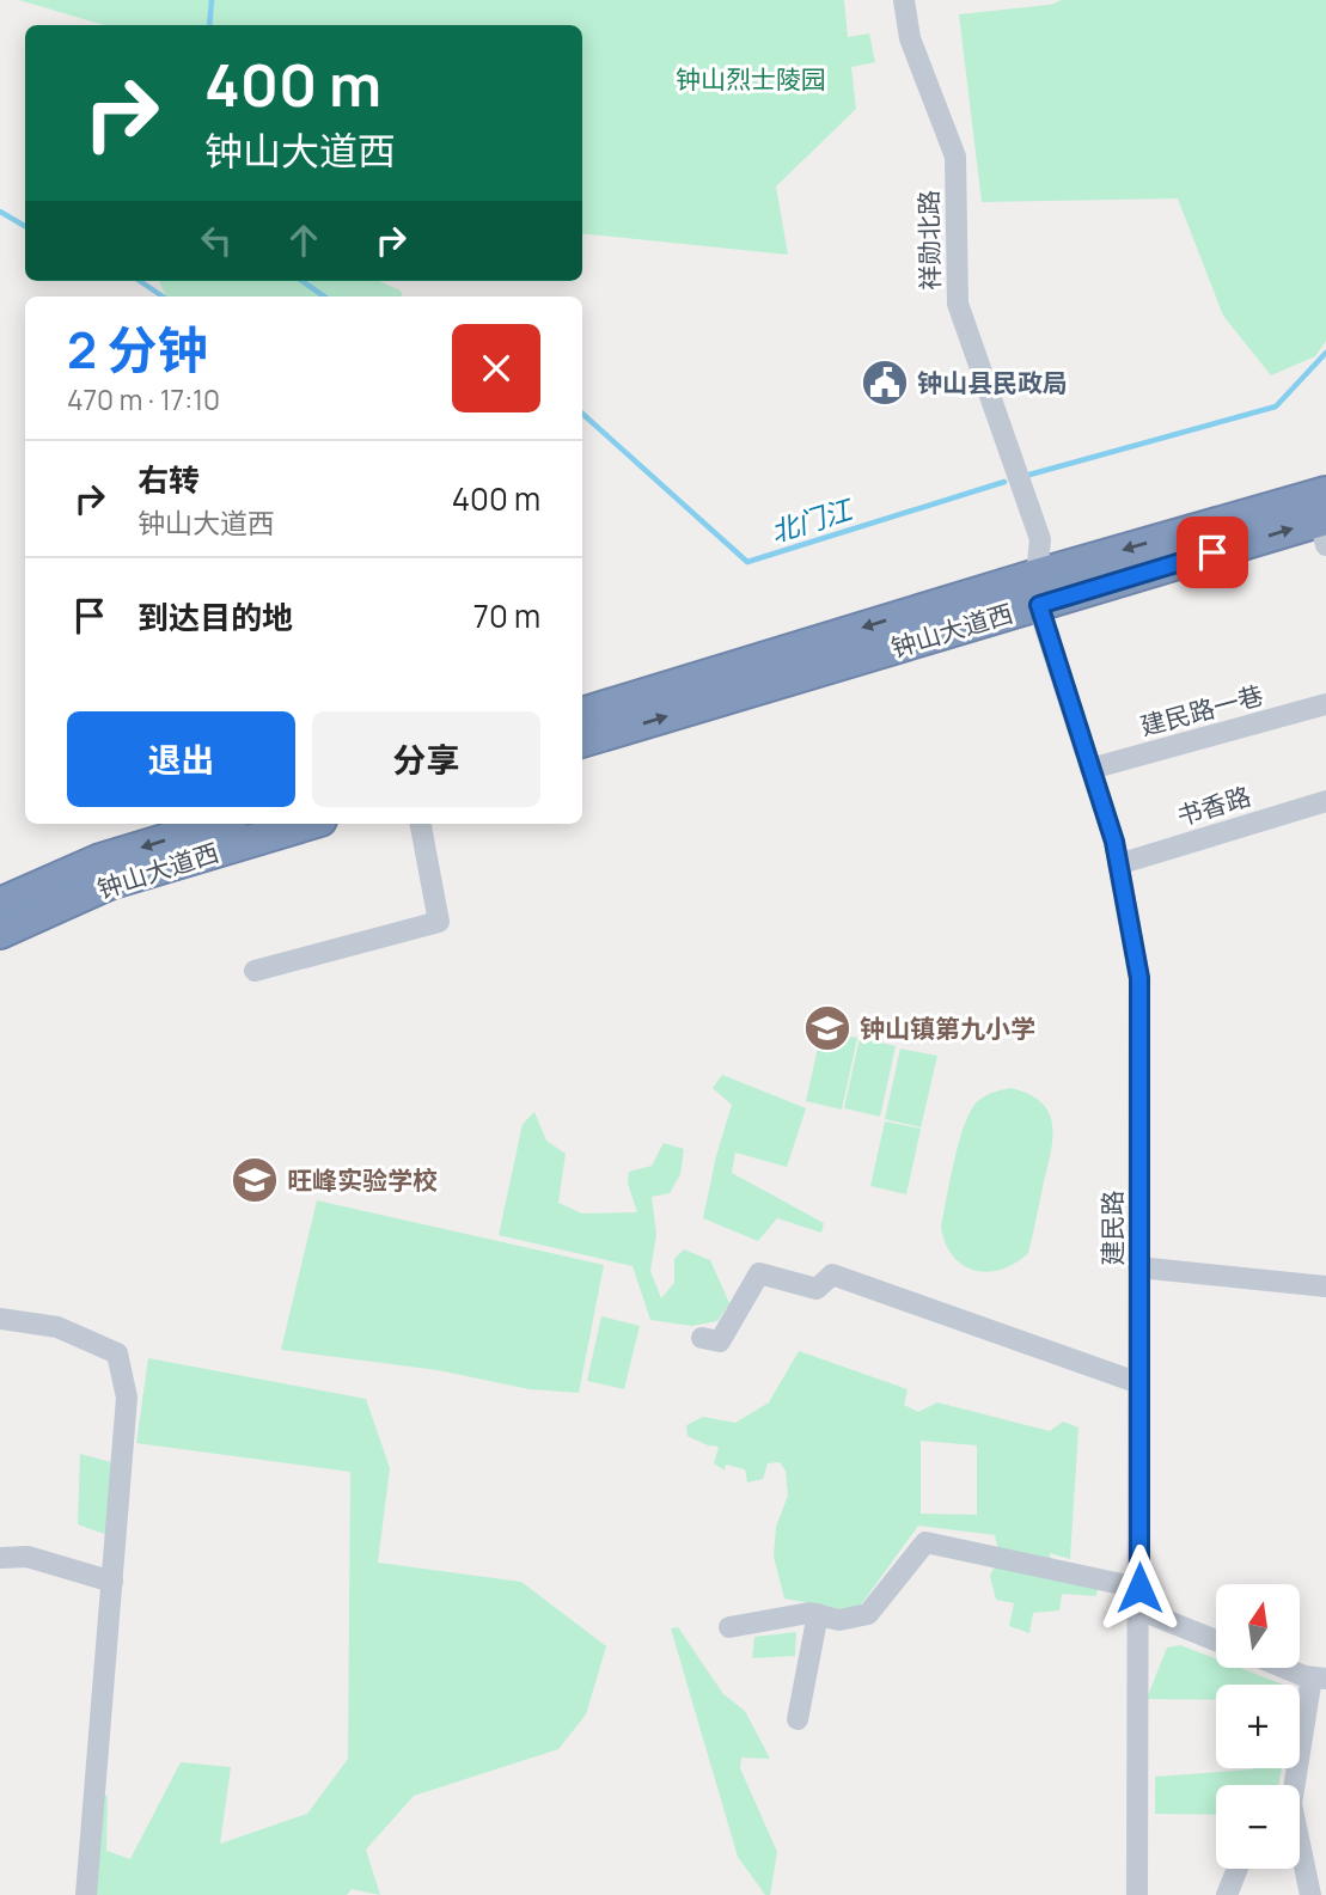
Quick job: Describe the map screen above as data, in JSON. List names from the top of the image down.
{
  "streets": {
    "highway": ["钟山大道西"],
    "street": [
      "祥勋北路",
      "建民路一巷",
      "书香路",
      "建民路"
    ]
  },
  "crossings": [
    ["祥勋北路", "钟山大道西"],
    ["祥勋北路", "建民路"],
    ["钟山大道西", "建民路"],
    ["建民路一巷", "建民路"],
    ["书香路", "建民路"]
  ],
  "water": ["北门江"],
  "parks": ["钟山烈士陵园"],
  "places": {
    "public building": ["钟山县民政局"],
    "school or university": ["钟山镇第九小学", "旺峰实验学校"]
  },
  "north": "top",
  "page": {
    "turn": ["400 m", "钟山大道西"],
    "heading": ["2 分钟", "470 m · 17:10"],
    "list": [
      {
        "name": "右转",
        "note": "钟山大道西",
        "value": "400 m"
      },
      {
        "name": "到达目的地",
        "value": "70 m"
      }
    ],
    "buttons": ["退出", "分享"],
    "map_buttons": ["+", "−"]
  }
}
